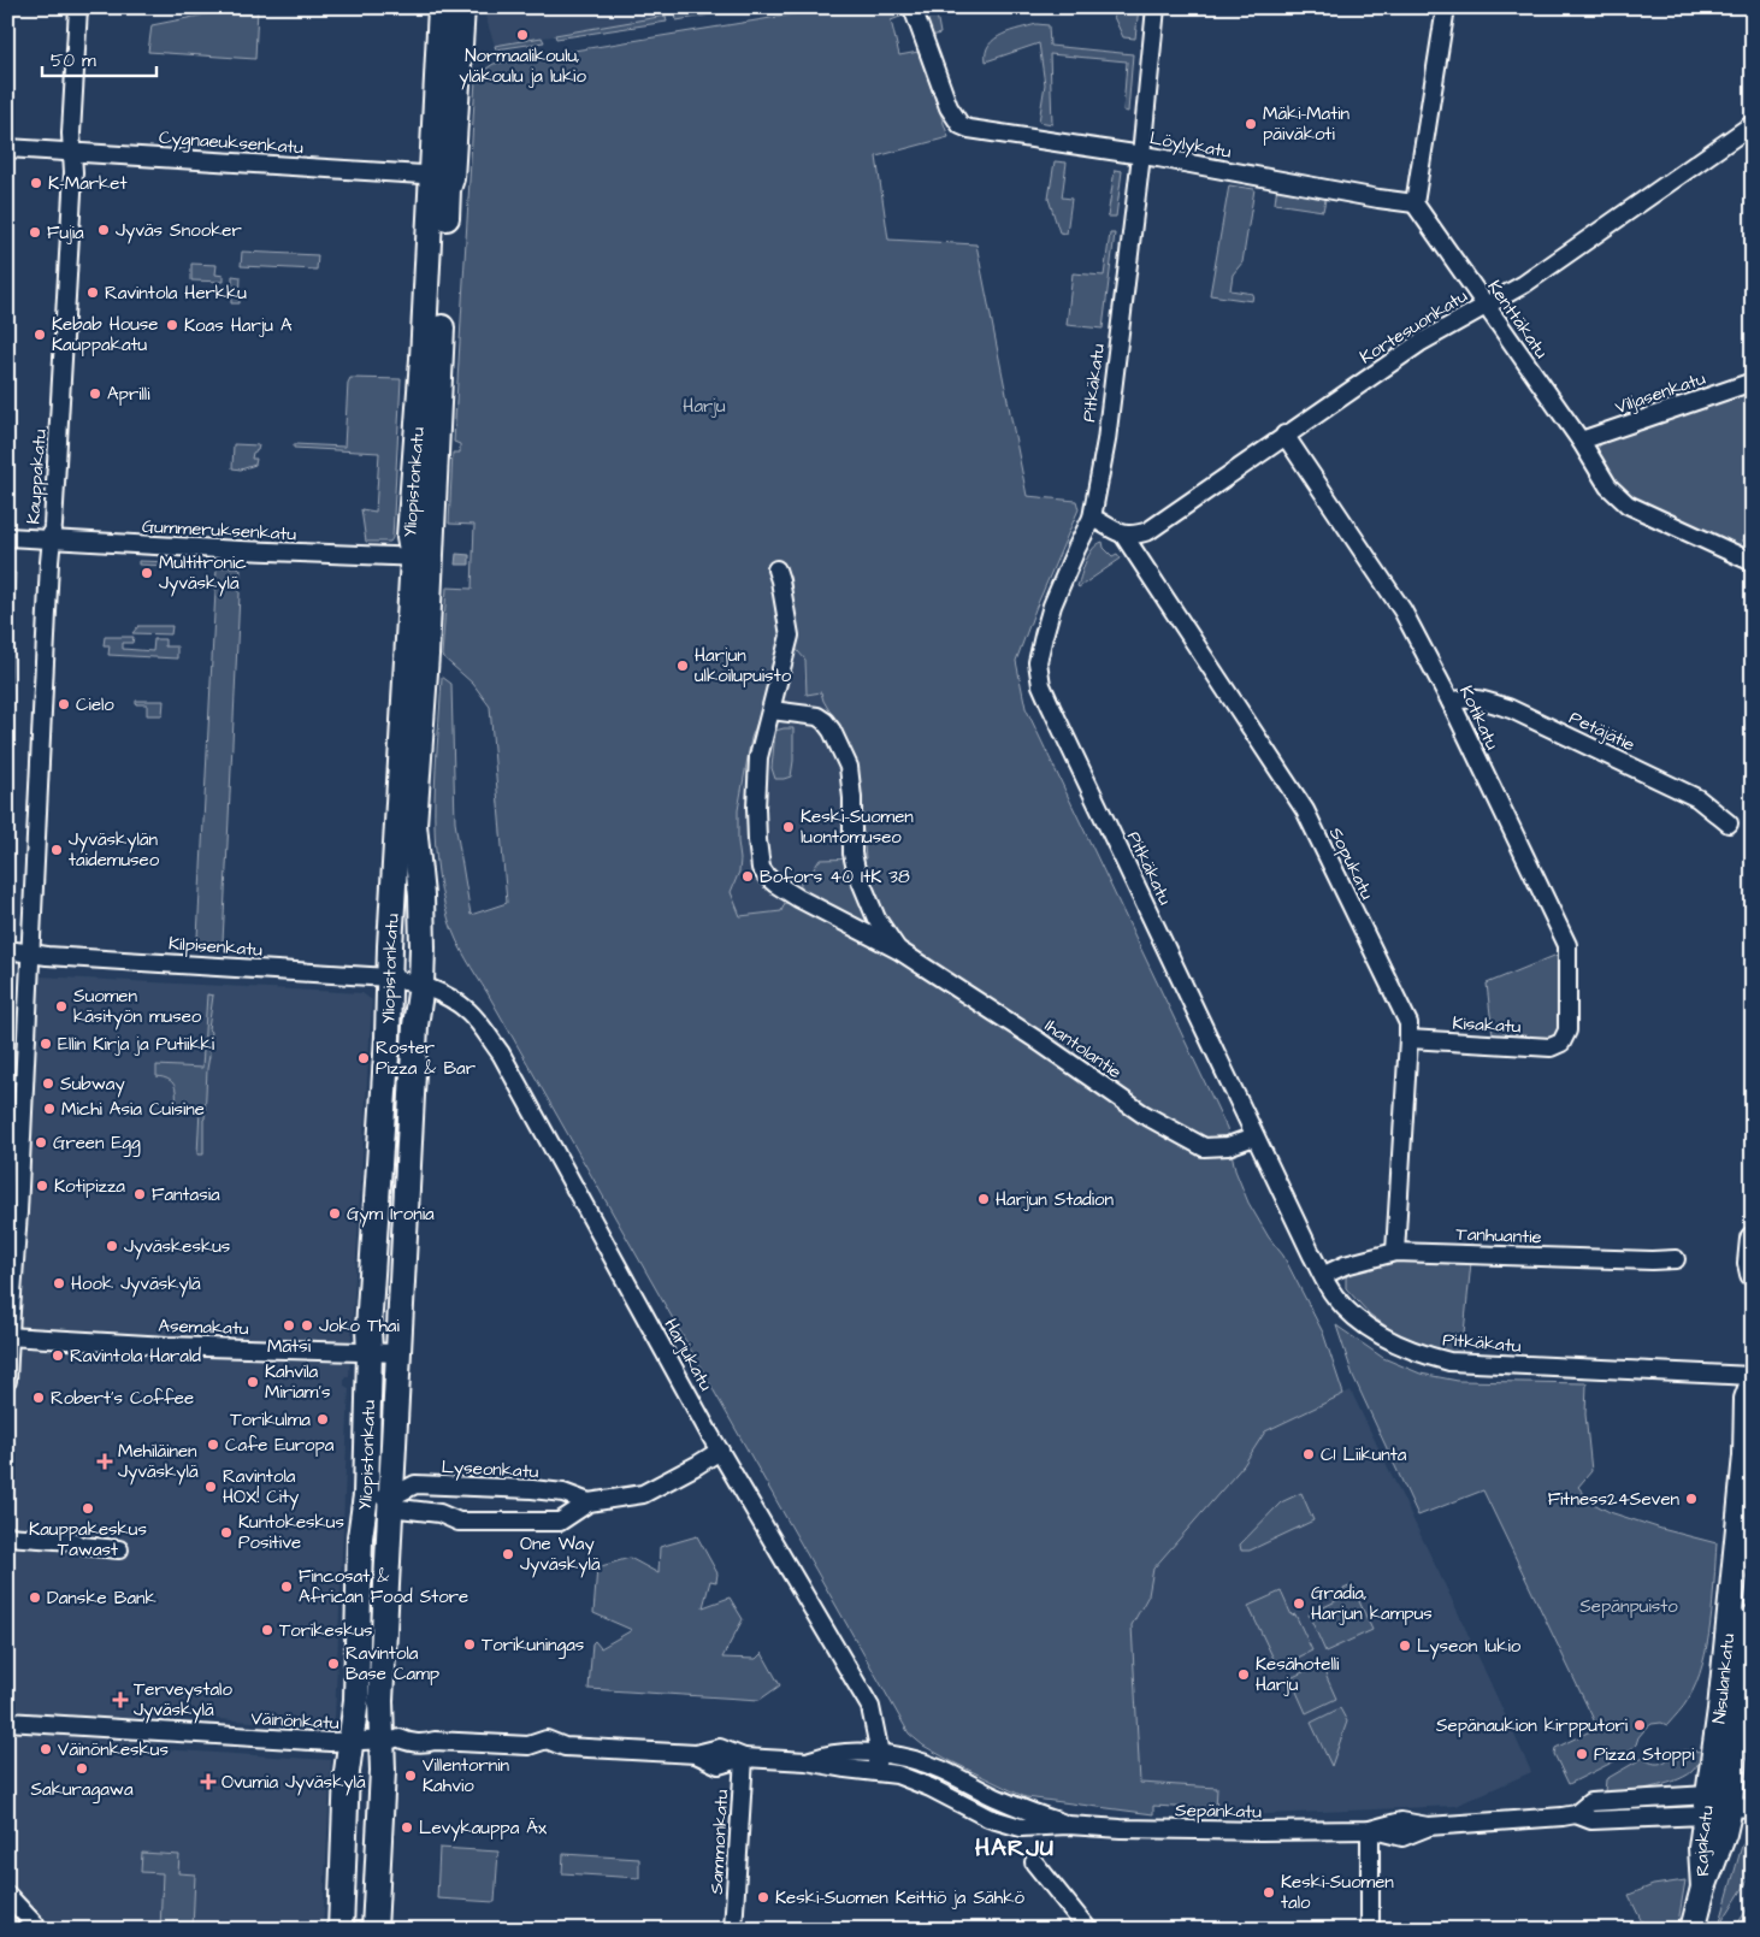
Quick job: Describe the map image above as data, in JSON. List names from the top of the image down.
{
  "streets": {
    "main road": ["Yliopistonkatu", "Nisulankatu", "Rajakatu"],
    "street": [
      "Cygnaeuksenkatu",
      "Löylykatu",
      "Kenttäkatu",
      "Kortesuonkatu",
      "Pitkäkatu",
      "Viljasenkatu",
      "Kauppakatu",
      "Gummeruksenkatu",
      "Kotikatu",
      "Petäjätie",
      "Sopukatu",
      "Kilpisenkatu",
      "Kisakatu",
      "Ihantolantie",
      "Tanhuantie",
      "Asemakatu",
      "Harjukatu",
      "Lyseonkatu",
      "Väinönkatu",
      "Sepänkatu",
      "Sammonkatu"
    ]
  },
  "crossings": [
    ["Cygnaeuksenkatu", "Kauppakatu"],
    ["Cygnaeuksenkatu", "Yliopistonkatu"],
    ["Löylykatu", "Kenttäkatu"],
    ["Löylykatu", "Pitkäkatu"],
    ["Kenttäkatu", "Kortesuonkatu"],
    ["Kenttäkatu", "Viljasenkatu"],
    ["Kortesuonkatu", "Kotikatu"],
    ["Kortesuonkatu", "Sopukatu"],
    ["Pitkäkatu", "Ihantolantie"],
    ["Pitkäkatu", "Tanhuantie"],
    ["Kauppakatu", "Gummeruksenkatu"],
    ["Kauppakatu", "Kilpisenkatu"],
    ["Kauppakatu", "Asemakatu"],
    ["Yliopistonkatu", "Gummeruksenkatu"],
    ["Yliopistonkatu", "Kilpisenkatu"],
    ["Yliopistonkatu", "Asemakatu"],
    ["Yliopistonkatu", "Harjukatu"],
    ["Yliopistonkatu", "Lyseonkatu"],
    ["Yliopistonkatu", "Väinönkatu"],
    ["Kotikatu", "Petäjätie"],
    ["Kotikatu", "Kisakatu"],
    ["Sopukatu", "Kisakatu"],
    ["Sopukatu", "Tanhuantie"],
    ["Kilpisenkatu", "Harjukatu"],
    ["Harjukatu", "Lyseonkatu"],
    ["Harjukatu", "Väinönkatu"],
    ["Harjukatu", "Sepänkatu"],
    ["Nisulankatu", "Sepänkatu"],
    ["Nisulankatu", "Rajakatu"],
    ["Väinönkatu", "Sepänkatu"],
    ["Väinönkatu", "Sammonkatu"],
    ["Sepänkatu", "Rajakatu"]
  ],
  "districts": ["HARJU"],
  "parks": ["Harju", "Sepänpuisto"],
  "places": {
    "other": [
      "Normaalikoulu, yläkoulu ja lukio",
      "Mäki-Matin päiväkoti",
      "K-Market",
      "Jyväs Snooker",
      "Fujia",
      "Ravintola Herkku",
      "Koas Harju A",
      "Kebab House Kauppakatu",
      "Aprilli",
      "Multitronic Jyväskylä",
      "Harjun ulkoilupuisto",
      "Cielo",
      "Keski-Suomen luontomuseo",
      "Jyväskylän taidemuseo",
      "Bofors 40 ItK 38",
      "Suomen käsityön museo",
      "Ellin Kirja ja Putiikki",
      "Roster Pizza & Bar",
      "Subway",
      "Michi Asia Cuisine",
      "Green Egg",
      "Kotipizza",
      "Fantasia",
      "Harjun Stadion",
      "Gym Ironia",
      "Jyväskeskus",
      "Hook Jyväskylä",
      "Matsi",
      "Joko Thai",
      "Ravintola Harald",
      "Kahvila Miriam's",
      "Robert's Coffee",
      "Torikulma",
      "Cafe Europa",
      "C1 Liikunta",
      "Ravintola HOX! City",
      "Fitness24Seven",
      "Kauppakeskus Tawast",
      "Kuntokeskus Positive",
      "One Way Jyväskylä",
      "Fincosat & African Food Store",
      "Danske Bank",
      "Gradia, Harjun kampus",
      "Torikeskus",
      "Torikuningas",
      "Lyseon lukio",
      "Ravintola Base Camp",
      "Kesähotelli Harju",
      "Sepänaukion kirpputori",
      "Väinönkeskus",
      "Pizza Stoppi",
      "Sakuragawa",
      "Villentornin Kahvio",
      "Levykauppa Äx",
      "Keski-Suomen talo",
      "Keski-Suomen Keittiö ja Sähkö"
    ],
    "health": ["Mehiläinen Jyväskylä", "Terveystalo Jyväskylä", "Ovumia Jyväskylä"]
  },
  "scale_bar": "50 m"
}
